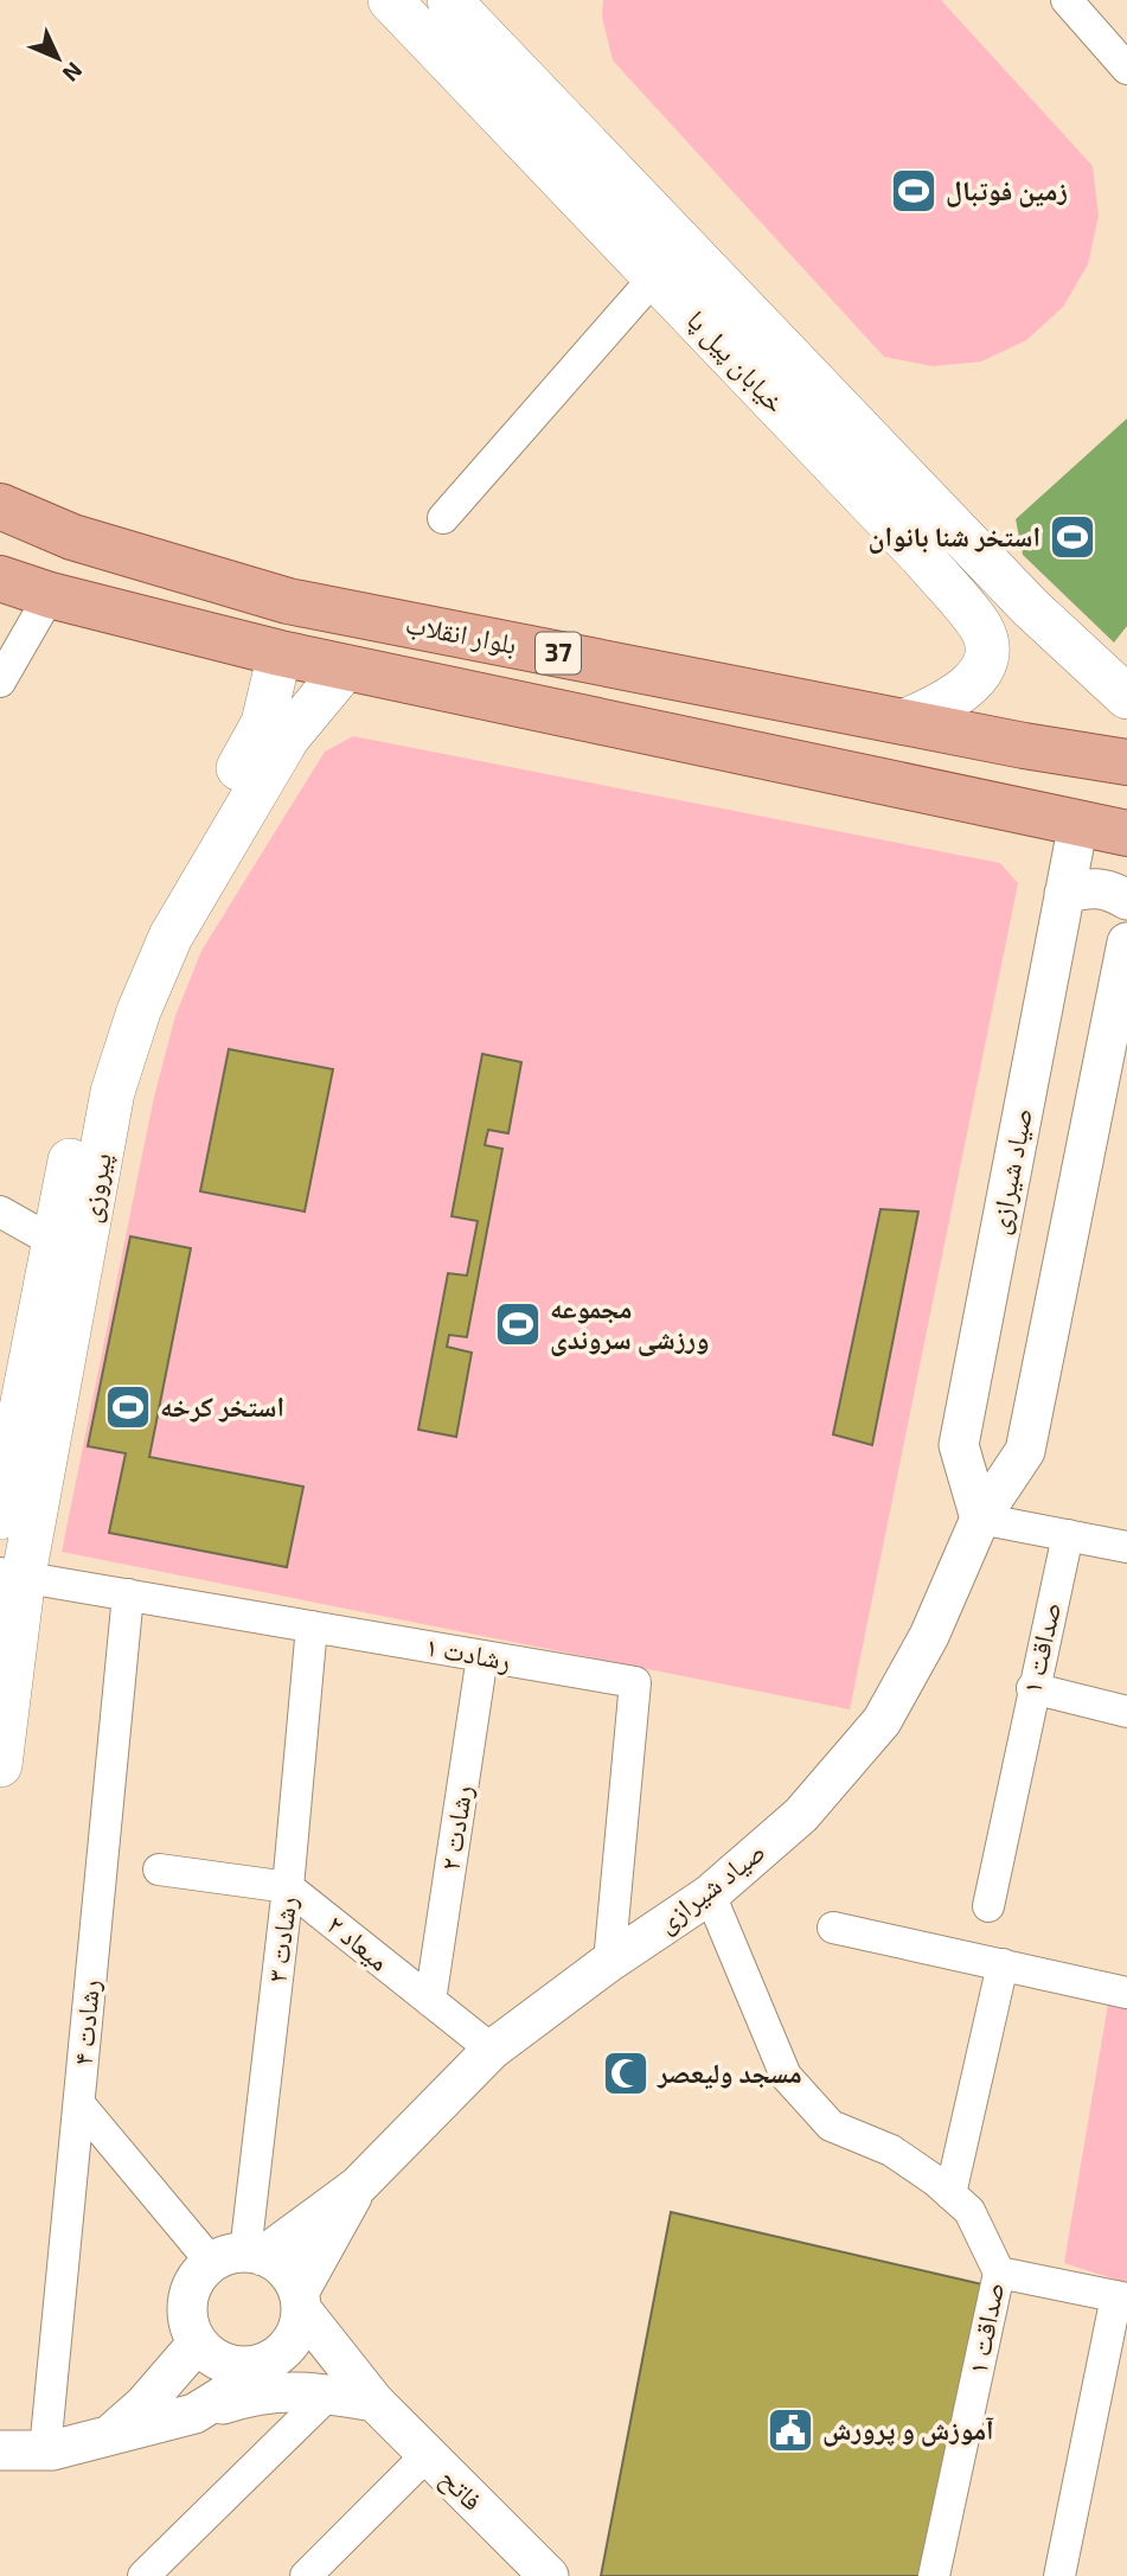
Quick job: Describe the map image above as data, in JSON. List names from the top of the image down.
{
  "streets": {
    "main road": [
      "خیابان پیل پا",
      "بلوار انقلاب",
      "37",
      "پیروزی"
    ],
    "street": [
      "صیاد شیرازی",
      "صداقت ۱",
      "رشادت ۱",
      "رشادت ۲",
      "رشادت ۳",
      "میعاد ۲",
      "رشادت ۴",
      "فاتح"
    ]
  },
  "crossings": [
    ["بلوار انقلاب", "صیاد شیرازی"],
    ["بلوار انقلاب", "پیروزی"],
    ["صیاد شیرازی", "صداقت ۱"],
    ["صیاد شیرازی", "رشادت ۱"],
    ["صیاد شیرازی", "میعاد ۲"],
    ["پیروزی", "رشادت ۱"],
    ["رشادت ۱", "رشادت ۲"],
    ["رشادت ۱", "رشادت ۳"],
    ["رشادت ۱", "رشادت ۴"],
    ["رشادت ۲", "میعاد ۲"],
    ["رشادت ۳", "میعاد ۲"]
  ],
  "places": {
    "sports": [
      "زمین فوتبال",
      "استخر شنا بانوان",
      "مجموعه ورزشی سروندی",
      "استخر کرخه"
    ],
    "mosque": ["مسجد ولیعصر"],
    "public building": ["آموزش و پرورش"]
  },
  "north": "bottom right"
}
